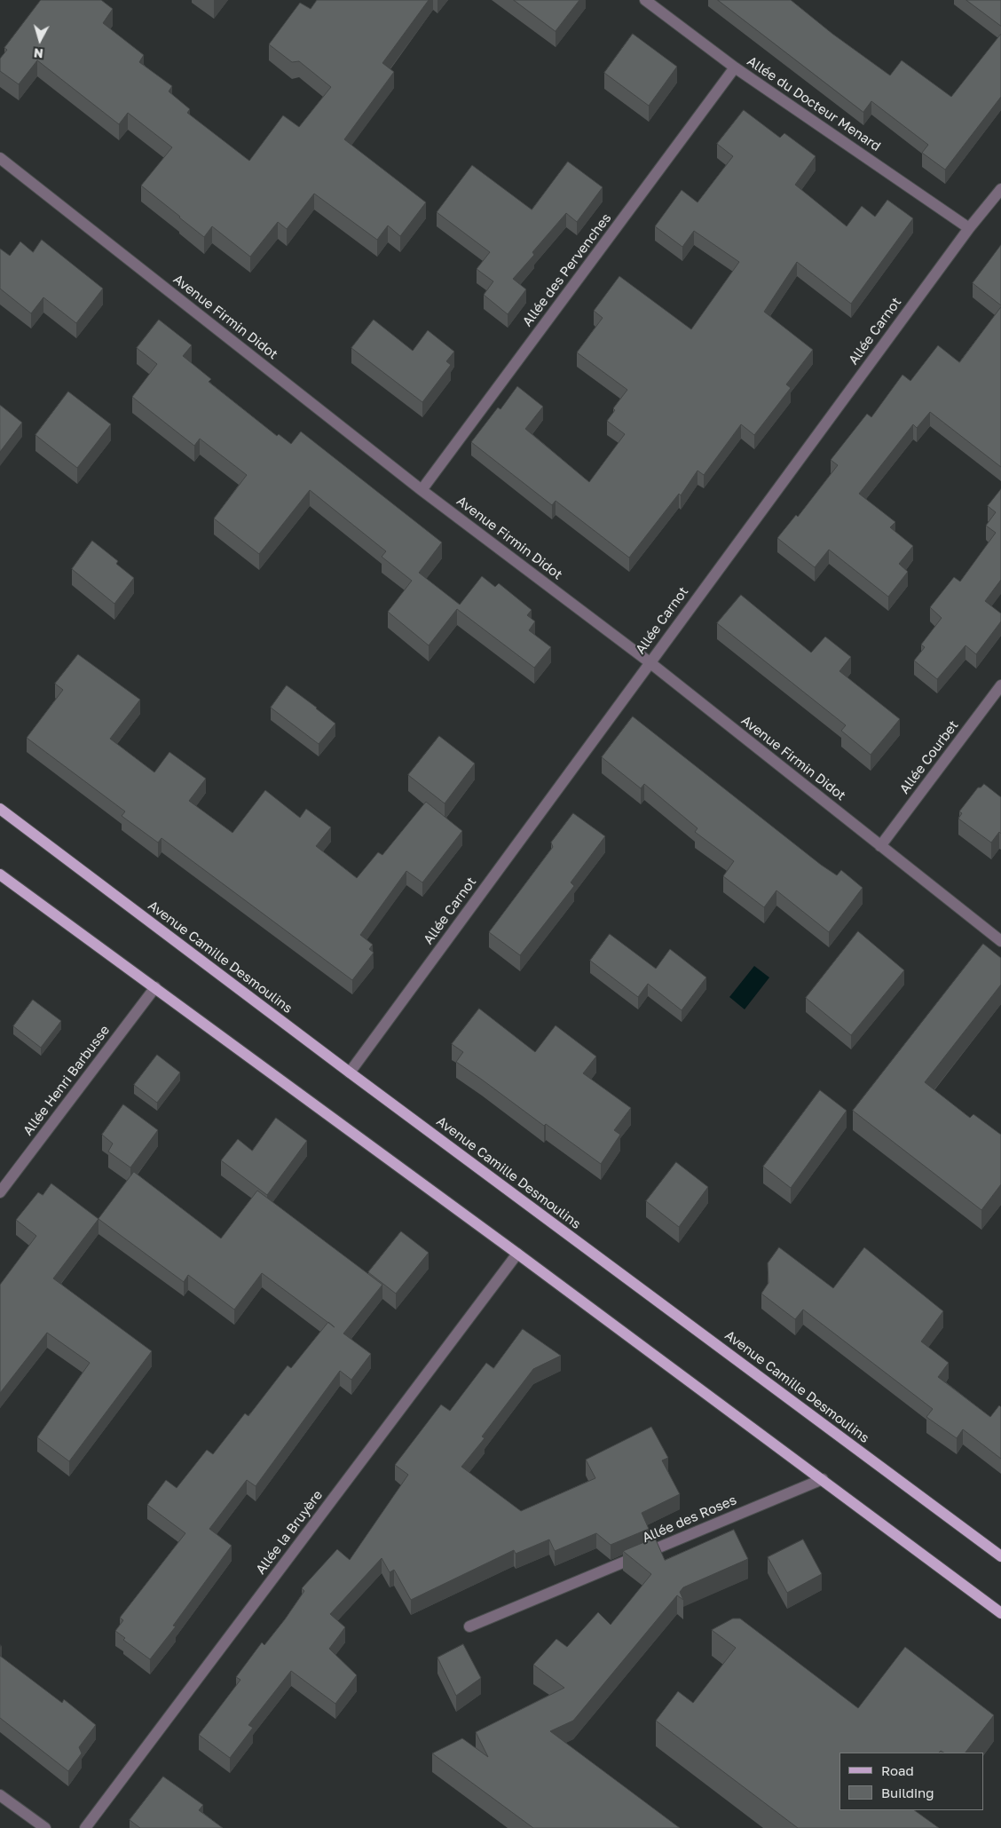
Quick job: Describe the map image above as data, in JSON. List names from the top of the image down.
{
  "streets": {
    "main road": ["Avenue Camille Desmoulins"],
    "street": [
      "Allée du Docteur Menard",
      "Allée des Pervenches",
      "Avenue Firmin Didot",
      "Allée Carnot",
      "Allée Courbet",
      "Allée Henri Barbusse",
      "Allée des Roses",
      "Allée la Bruyère"
    ]
  },
  "crossings": [
    ["Allée du Docteur Menard", "Allée des Pervenches"],
    ["Allée du Docteur Menard", "Allée Carnot"],
    ["Allée des Pervenches", "Avenue Firmin Didot"],
    ["Avenue Firmin Didot", "Allée Carnot"],
    ["Avenue Firmin Didot", "Allée Courbet"],
    ["Allée Carnot", "Avenue Camille Desmoulins"]
  ],
  "legend": ["Road", "Building"],
  "north": "bottom"
}
